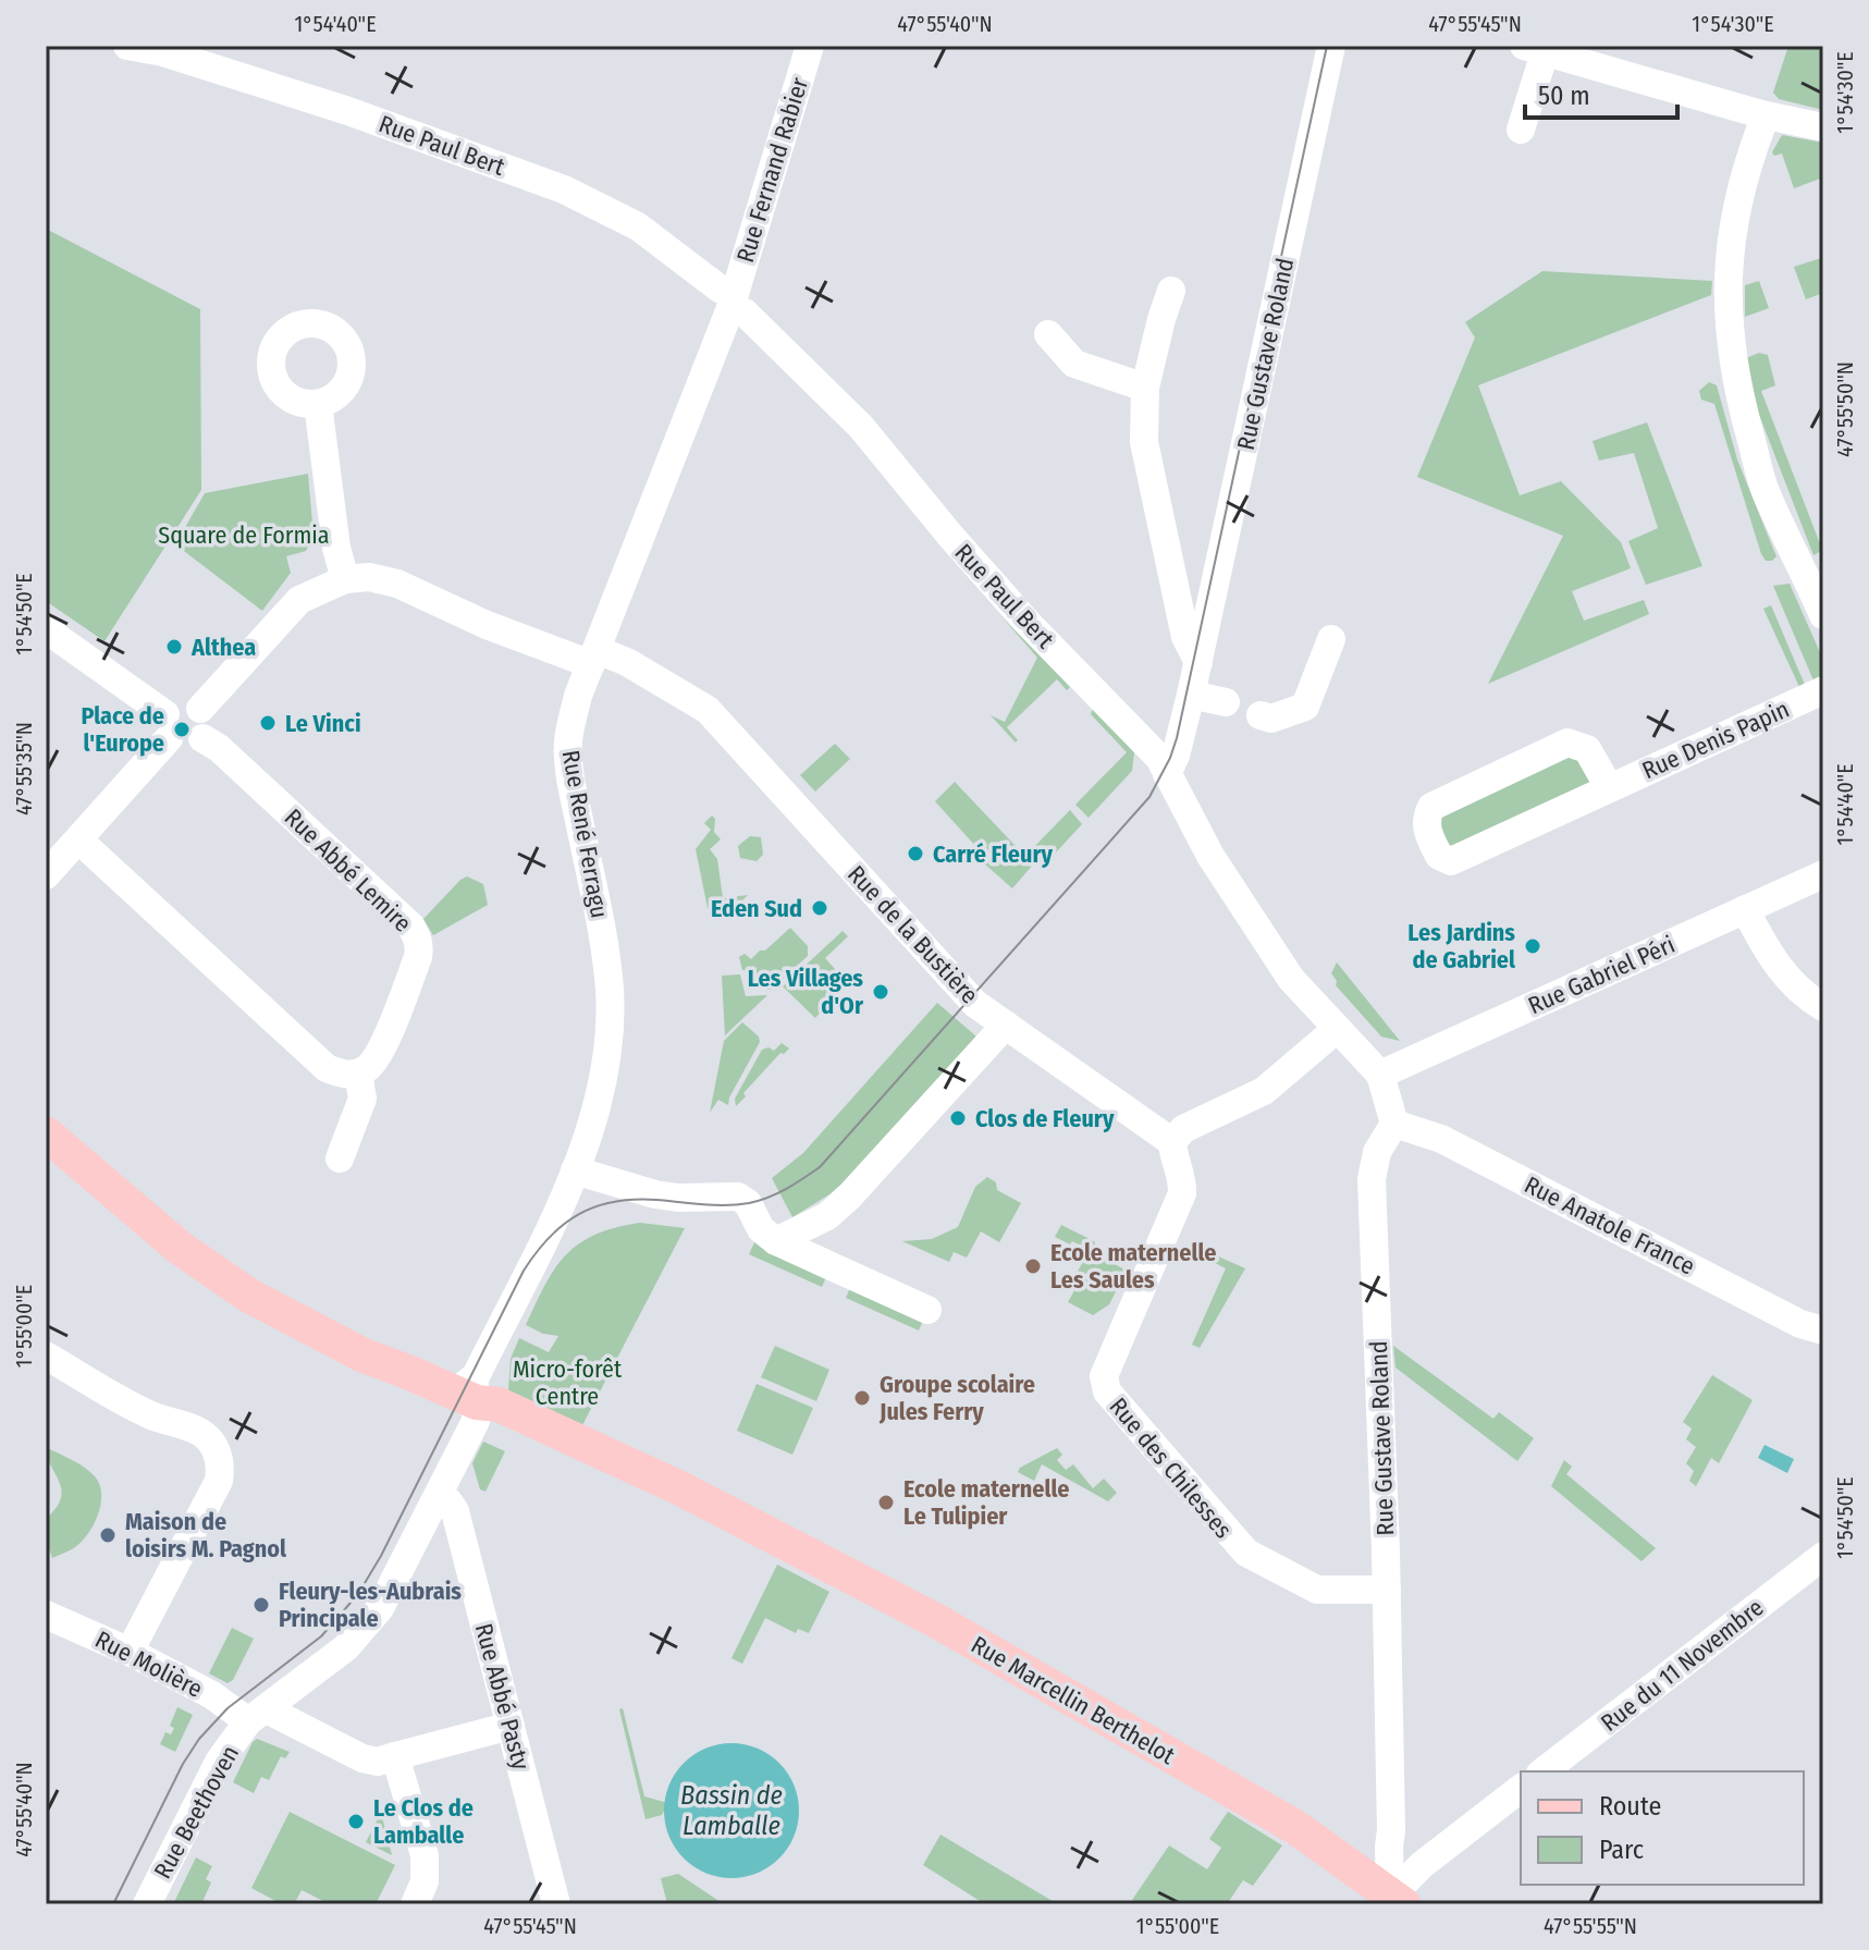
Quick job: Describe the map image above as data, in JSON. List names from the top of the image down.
{
  "streets": {
    "main road": ["Rue Marcellin Berthelot"],
    "street": [
      "Rue Paul Bert",
      "Rue Fernand Rabier",
      "Rue Gustave Roland",
      "Rue Denis Papin",
      "Rue René Ferragu",
      "Rue Abbé Lemire",
      "Rue de la Bustière",
      "Rue Gabriel Péri",
      "Rue Anatole France",
      "Rue des Chilesses",
      "Rue Molière",
      "Rue du 11 Novembre",
      "Rue Abbé Pasty",
      "Rue Beethoven"
    ]
  },
  "crossings": [
    ["Rue Paul Bert", "Rue Fernand Rabier"],
    ["Rue Paul Bert", "Rue Gustave Roland"],
    ["Rue Paul Bert", "Rue René Ferragu"],
    ["Rue Fernand Rabier", "Rue René Ferragu"],
    ["Rue Gustave Roland", "Rue Anatole France"],
    ["Rue Gustave Roland", "Rue des Chilesses"],
    ["Rue Gustave Roland", "Rue Marcellin Berthelot"],
    ["Rue René Ferragu", "Rue de la Bustière"],
    ["Rue René Ferragu", "Rue Abbé Pasty"],
    ["Rue René Ferragu", "Rue Marcellin Berthelot"],
    ["Rue René Ferragu", "Rue Beethoven"],
    ["Rue de la Bustière", "Rue des Chilesses"],
    ["Rue Molière", "Rue Abbé Pasty"],
    ["Rue Molière", "Rue Beethoven"],
    ["Rue Abbé Pasty", "Rue Beethoven"]
  ],
  "water": ["Bassin de Lamballe"],
  "parks": ["Square de Formia", "Micro-forêt Centre"],
  "places": [
    "Althea",
    "Le Vinci",
    "Place de l'Europe",
    "Carré Fleury",
    "Eden Sud",
    "Les Jardins de Gabriel",
    "Les Villages d'Or",
    "Clos de Fleury",
    "Ecole maternelle Les Saules",
    "Groupe scolaire Jules Ferry",
    "Ecole maternelle Le Tulipier",
    "Maison de loisirs M. Pagnol",
    "Fleury-les-Aubrais Principale",
    "Le Clos de Lamballe"
  ],
  "legend": ["Route", "Parc"],
  "scale_bar": "50 m",
  "coordinates": [
    "1°54'40\"E",
    "47°55'40\"N",
    "47°55'45\"N",
    "1°54'30\"E",
    "47°55'50\"N",
    "1°54'50\"E",
    "47°55'35\"N",
    "1°55'00\"E",
    "47°55'55\"N"
  ]
}
